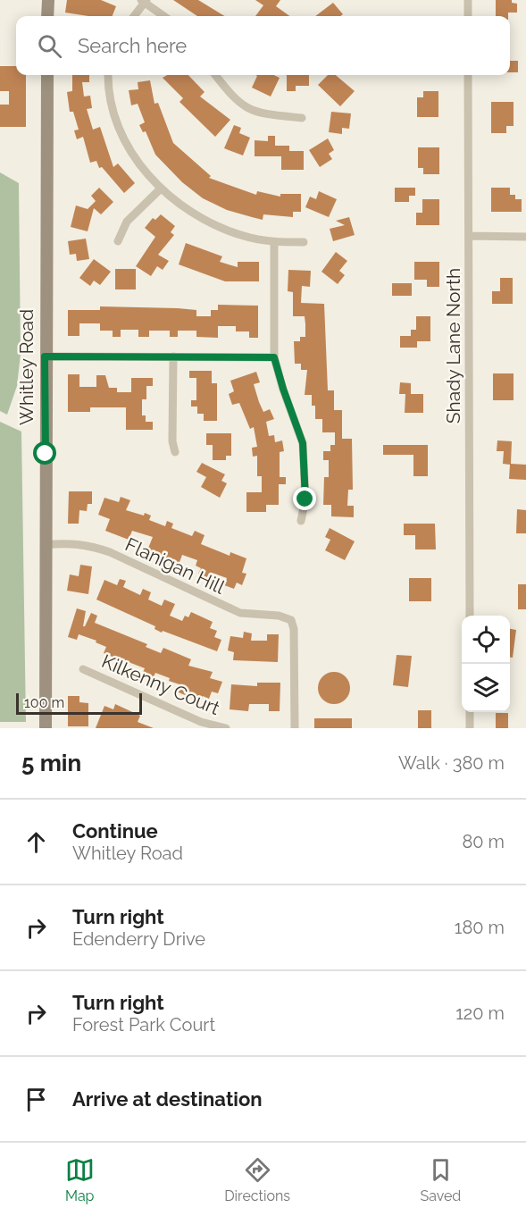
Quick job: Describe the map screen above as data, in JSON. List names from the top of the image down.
{
  "streets": {
    "street": [
      "Shady Lane North",
      "Whitley Road",
      "Flanigan Hill",
      "Kilkenny Court"
    ]
  },
  "crossings": [
    ["Whitley Road", "Flanigan Hill"]
  ],
  "scale_bar": "100 m",
  "page": {
    "search": "Search here",
    "scale": "100 m",
    "heading": ["5 min", "Walk · 380 m"],
    "list": [
      ["Continue", "Whitley Road", "80 m"],
      ["Turn right", "Edenderry Drive", "180 m"],
      ["Turn right", "Forest Park Court", "120 m"],
      "Arrive at destination"
    ],
    "nav": ["Map", "Directions", "Saved"]
  }
}
